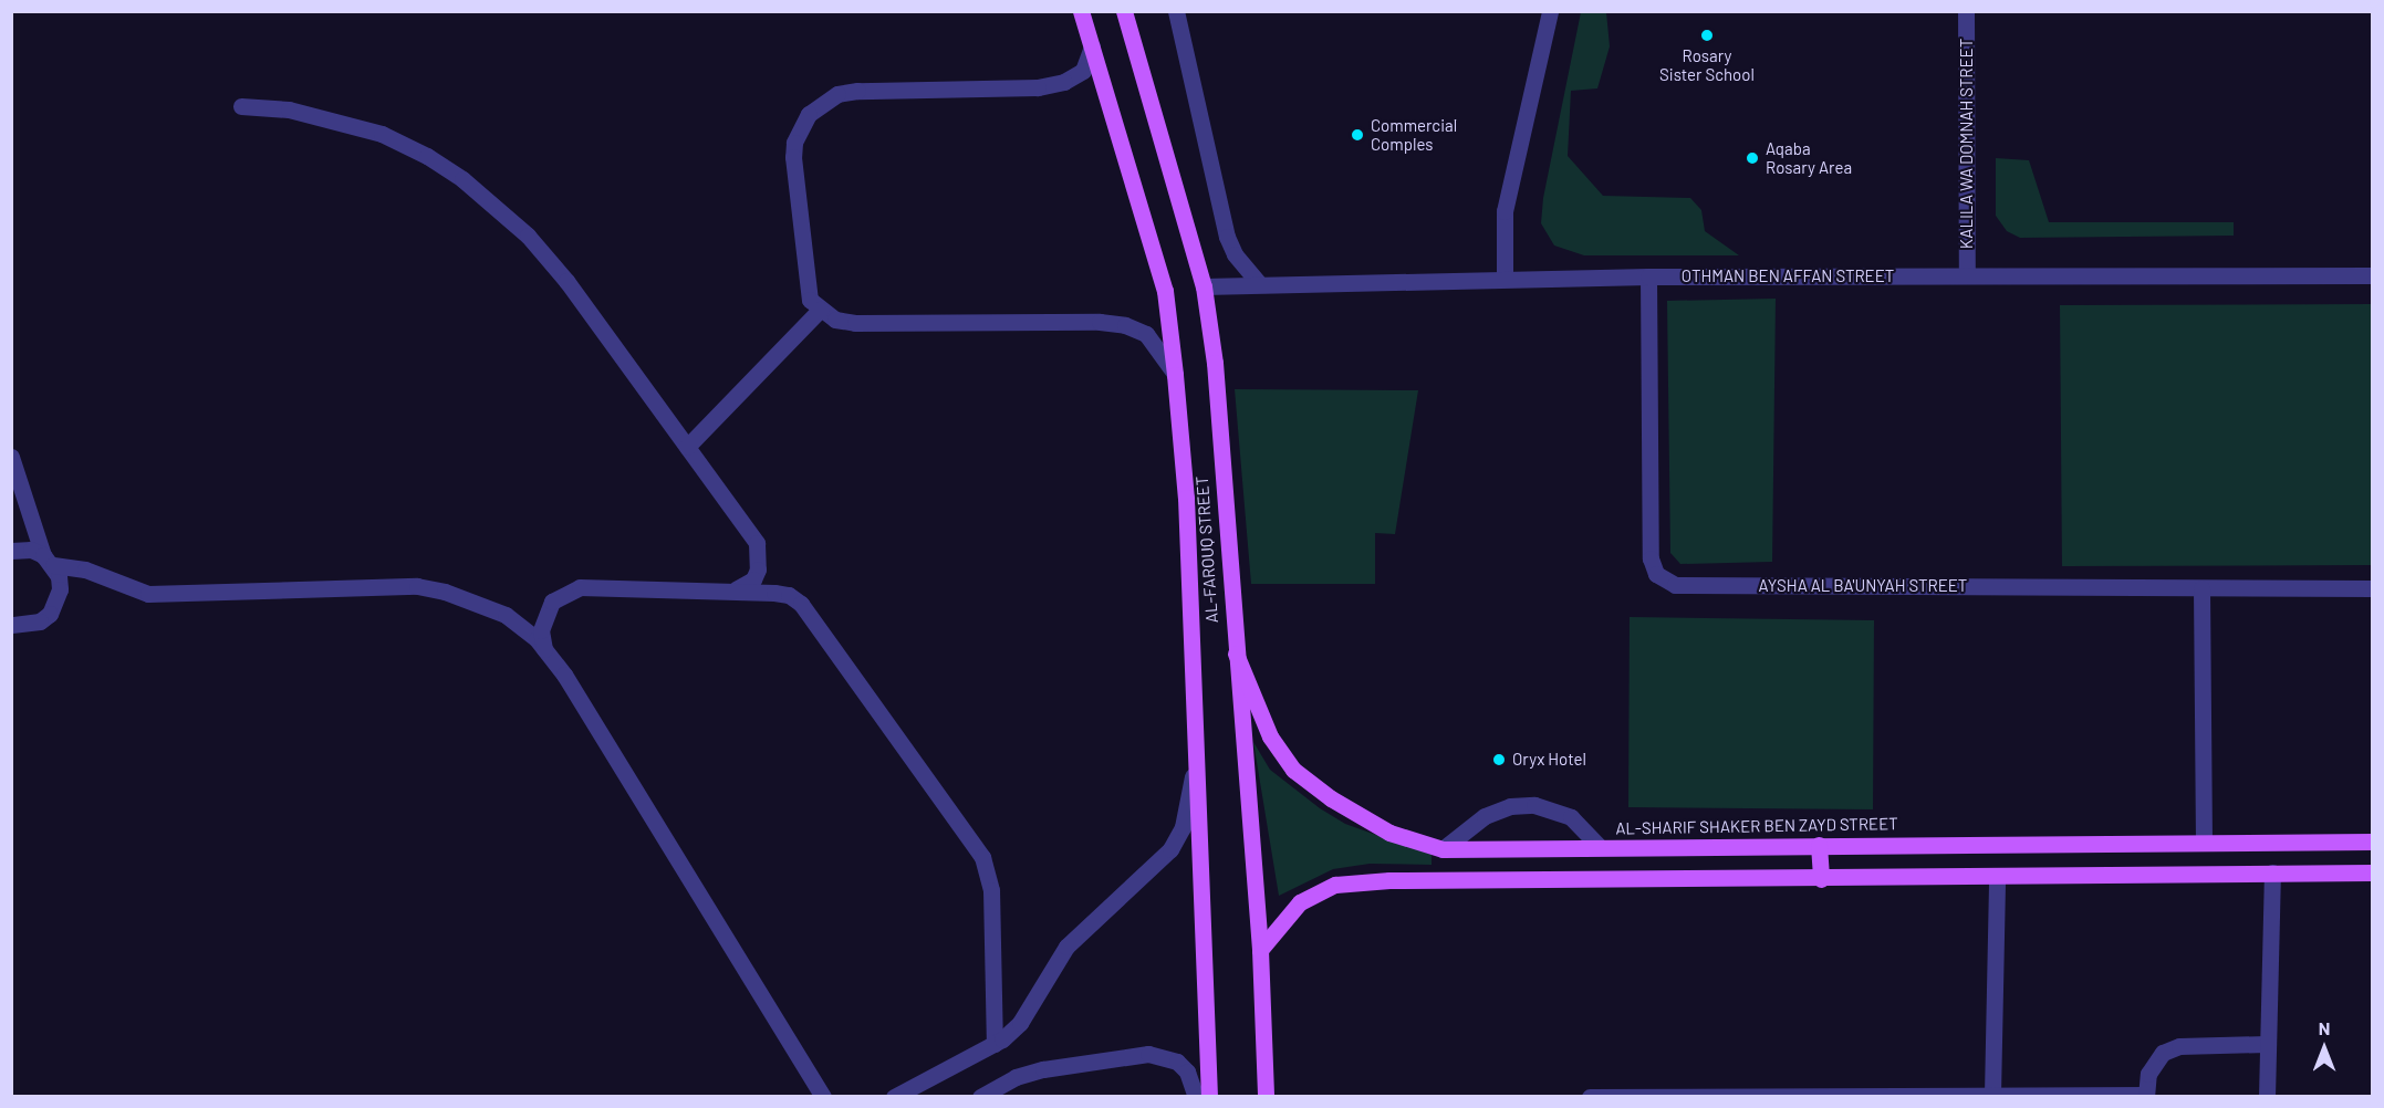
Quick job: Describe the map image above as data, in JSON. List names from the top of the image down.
{
  "streets": {
    "main road": ["AL-FAROUQ STREET", "AL-SHARIF SHAKER BEN ZAYD STREET"],
    "street": ["KALILA WA DOMNAH STREET", "OTHMAN BEN AFFAN STREET", "AYSHA AL BA'UNYAH STREET"]
  },
  "crossings": [
    ["KALILA WA DOMNAH STREET", "OTHMAN BEN AFFAN STREET"],
    ["OTHMAN BEN AFFAN STREET", "AL-FAROUQ STREET"],
    ["OTHMAN BEN AFFAN STREET", "AYSHA AL BA'UNYAH STREET"],
    ["AL-FAROUQ STREET", "AL-SHARIF SHAKER BEN ZAYD STREET"]
  ],
  "places": [
    "Rosary Sister School",
    "Commercial Comples",
    "Aqaba Rosary Area",
    "Oryx Hotel"
  ],
  "north": "top"
}
